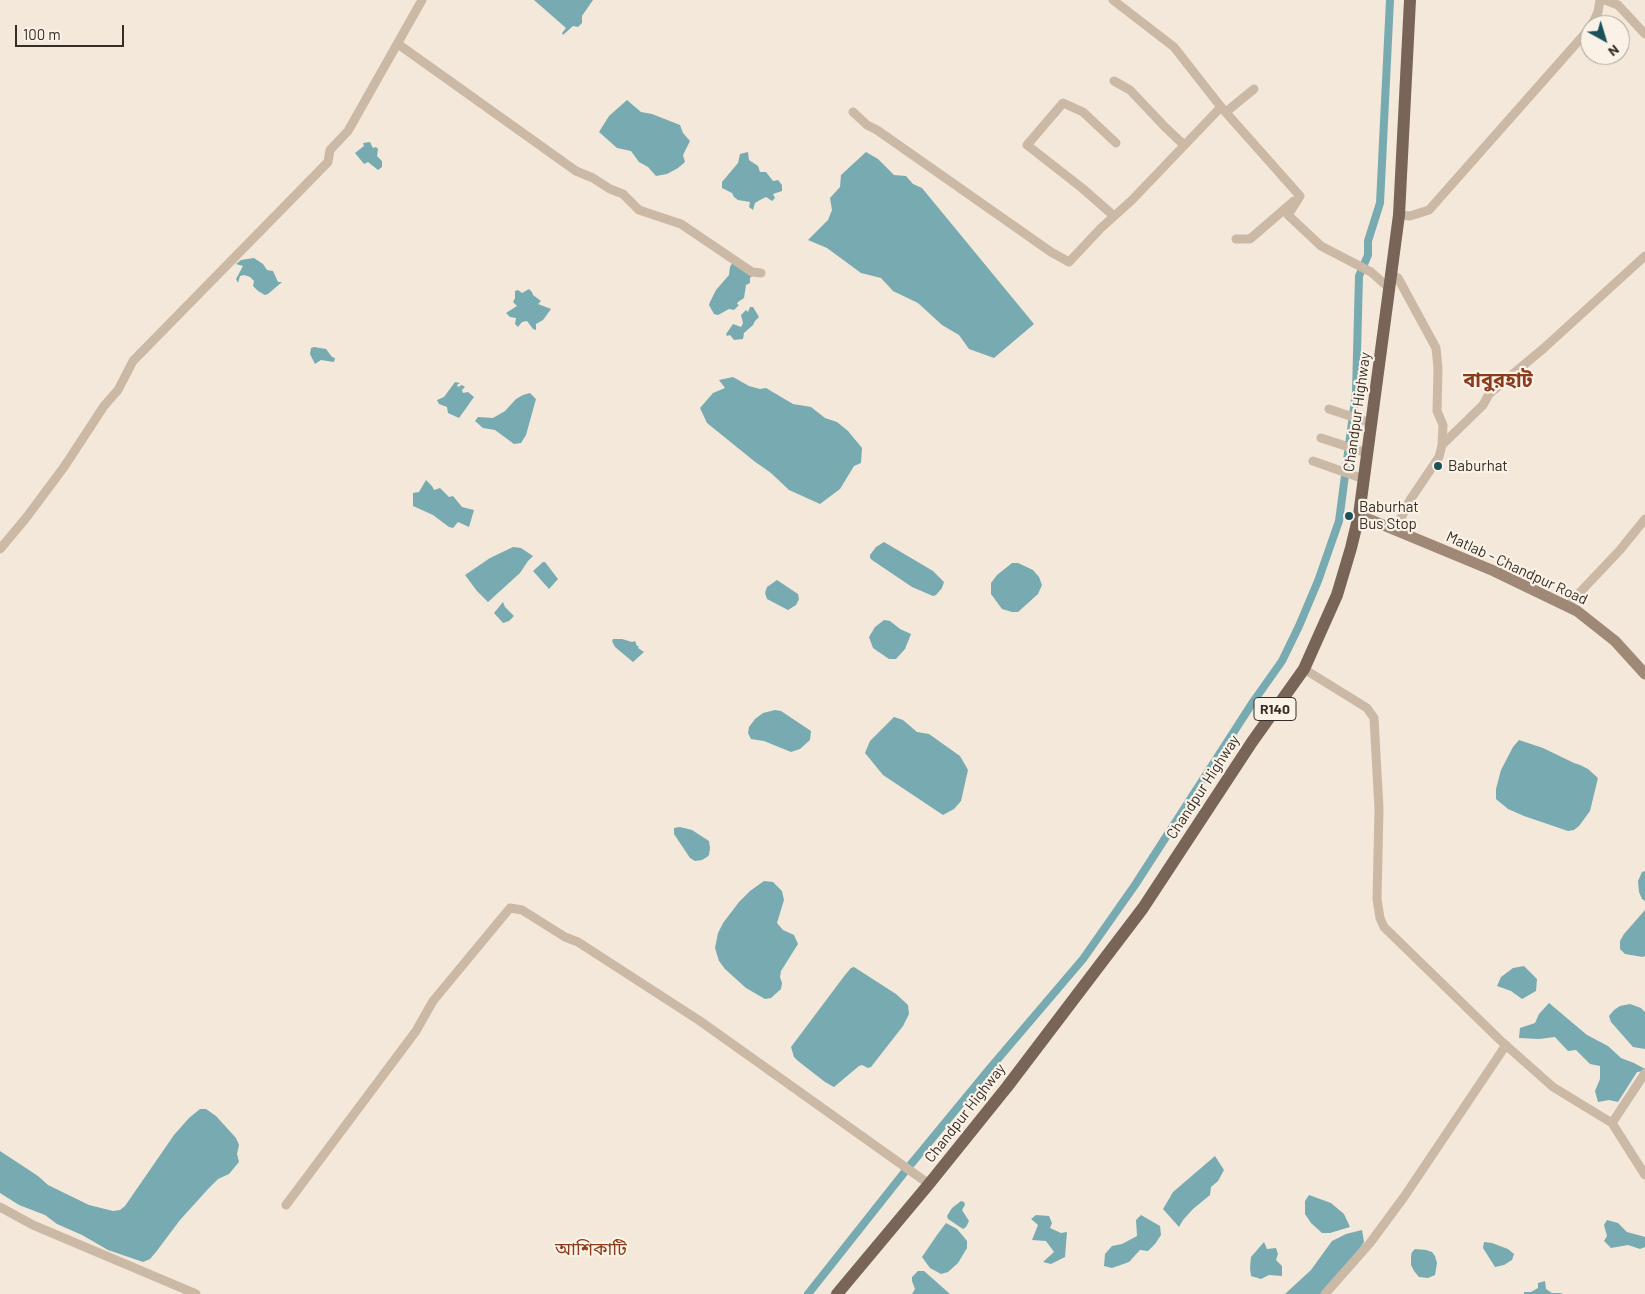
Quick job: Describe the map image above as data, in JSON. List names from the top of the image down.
{
  "streets": {
    "main road": ["Chandpur Highway", "Matlab - Chandpur Road", "R140"]
  },
  "crossings": [
    ["Chandpur Highway", "Matlab - Chandpur Road"]
  ],
  "districts": ["বাবুরহাট", "আশিকাটি"],
  "places": ["Baburhat", "Baburhat Bus Stop"],
  "scale_bar": "100 m",
  "north": "bottom right"
}
